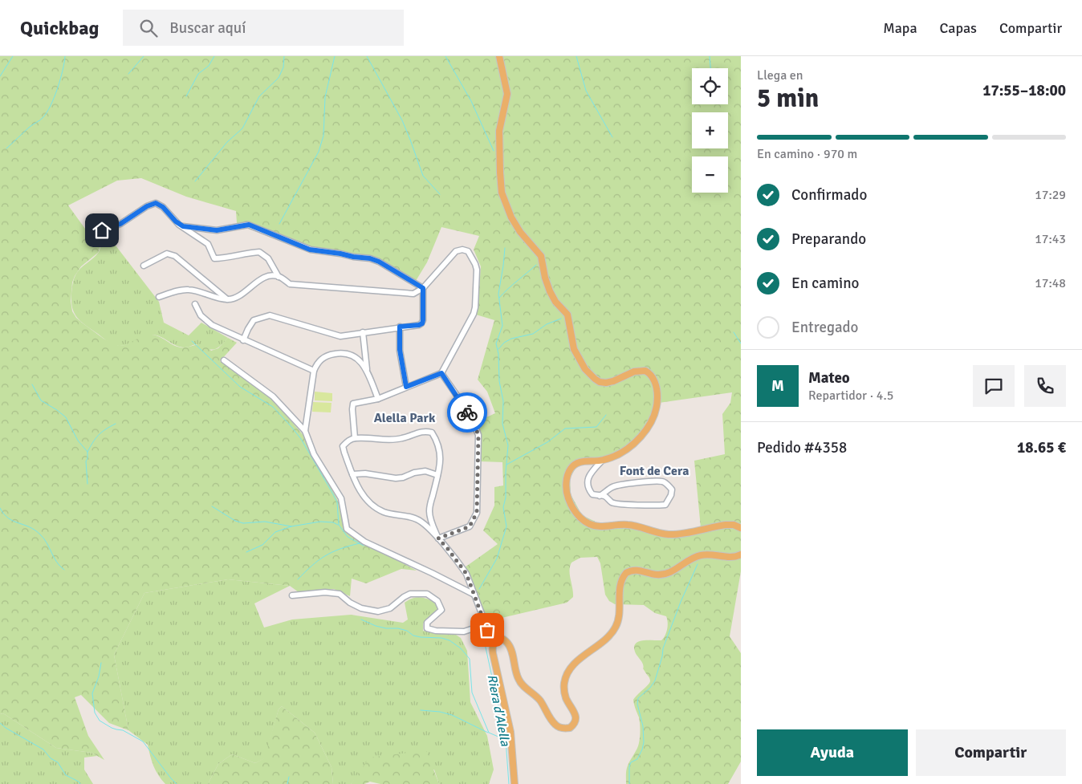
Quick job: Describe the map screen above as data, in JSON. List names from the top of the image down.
{
  "districts": ["Alella Park", "Font de Cera"],
  "water": ["Riera d'Alella"],
  "page": {
    "header": "Quickbag",
    "search": "Buscar aquí",
    "nav": ["Mapa", "Capas", "Compartir"],
    "heading": ["5 min", "Llega en", "17:55–18:00"],
    "panel": [
      "Mateo",
      "Repartidor · 4.5",
      "Pedido #4358",
      "18.65 €"
    ],
    "map_buttons": ["+", "−"],
    "bar": "En camino · 970 m",
    "list": [
      ["Confirmado", "17:29"],
      ["Preparando", "17:43"],
      ["En camino", "17:48"],
      "Entregado"
    ],
    "round": "M",
    "buttons": ["Ayuda", "Compartir"]
  }
}
